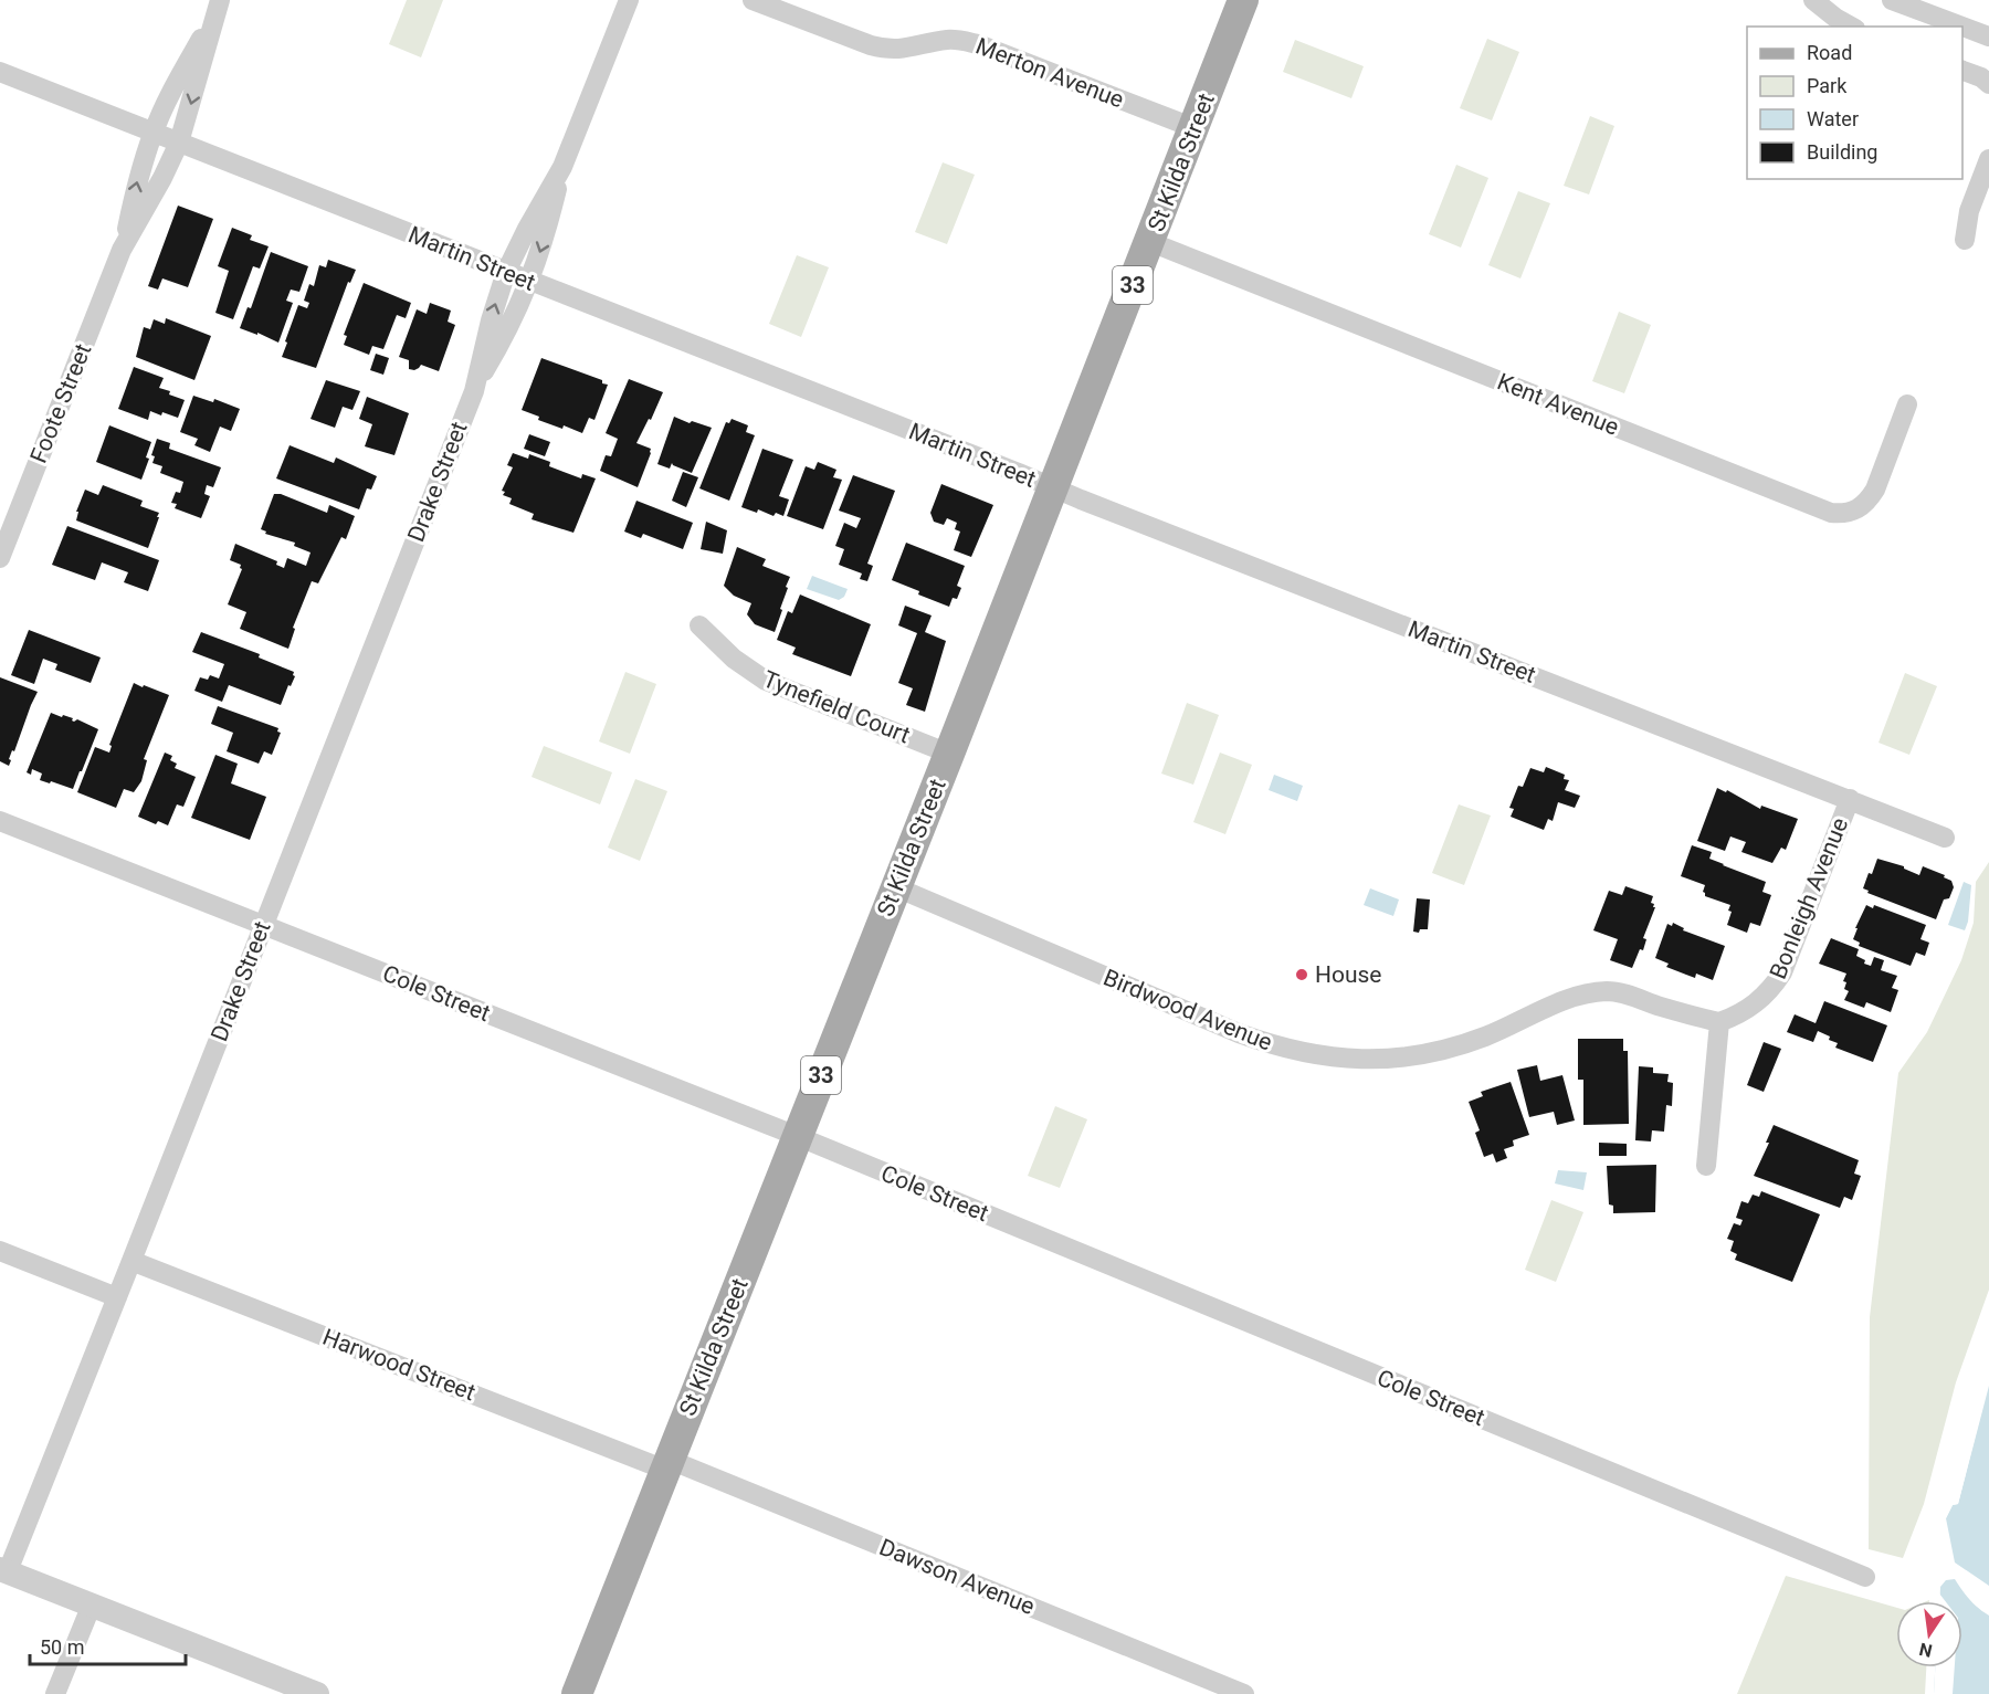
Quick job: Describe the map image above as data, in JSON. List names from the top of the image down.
{
  "streets": {
    "main road": ["St Kilda Street", "33"],
    "street": [
      "Merton Avenue",
      "Martin Street",
      "Foote Street",
      "Kent Avenue",
      "Drake Street",
      "Tynefield Court",
      "Bonleigh Avenue",
      "Cole Street",
      "Birdwood Avenue",
      "Harwood Street",
      "Dawson Avenue"
    ]
  },
  "crossings": [
    ["Merton Avenue", "St Kilda Street"],
    ["St Kilda Street", "Martin Street"],
    ["St Kilda Street", "Kent Avenue"],
    ["St Kilda Street", "Tynefield Court"],
    ["St Kilda Street", "Cole Street"],
    ["St Kilda Street", "Birdwood Avenue"],
    ["St Kilda Street", "Harwood Street"],
    ["St Kilda Street", "Dawson Avenue"],
    ["Martin Street", "Foote Street"],
    ["Martin Street", "Drake Street"],
    ["Martin Street", "Bonleigh Avenue"],
    ["Drake Street", "Cole Street"],
    ["Drake Street", "Harwood Street"],
    ["Bonleigh Avenue", "Birdwood Avenue"],
    ["Harwood Street", "Dawson Avenue"]
  ],
  "places": ["House"],
  "legend": [
    "Road",
    "Park",
    "Water",
    "Building"
  ],
  "scale_bar": "50 m",
  "north": "bottom"
}
